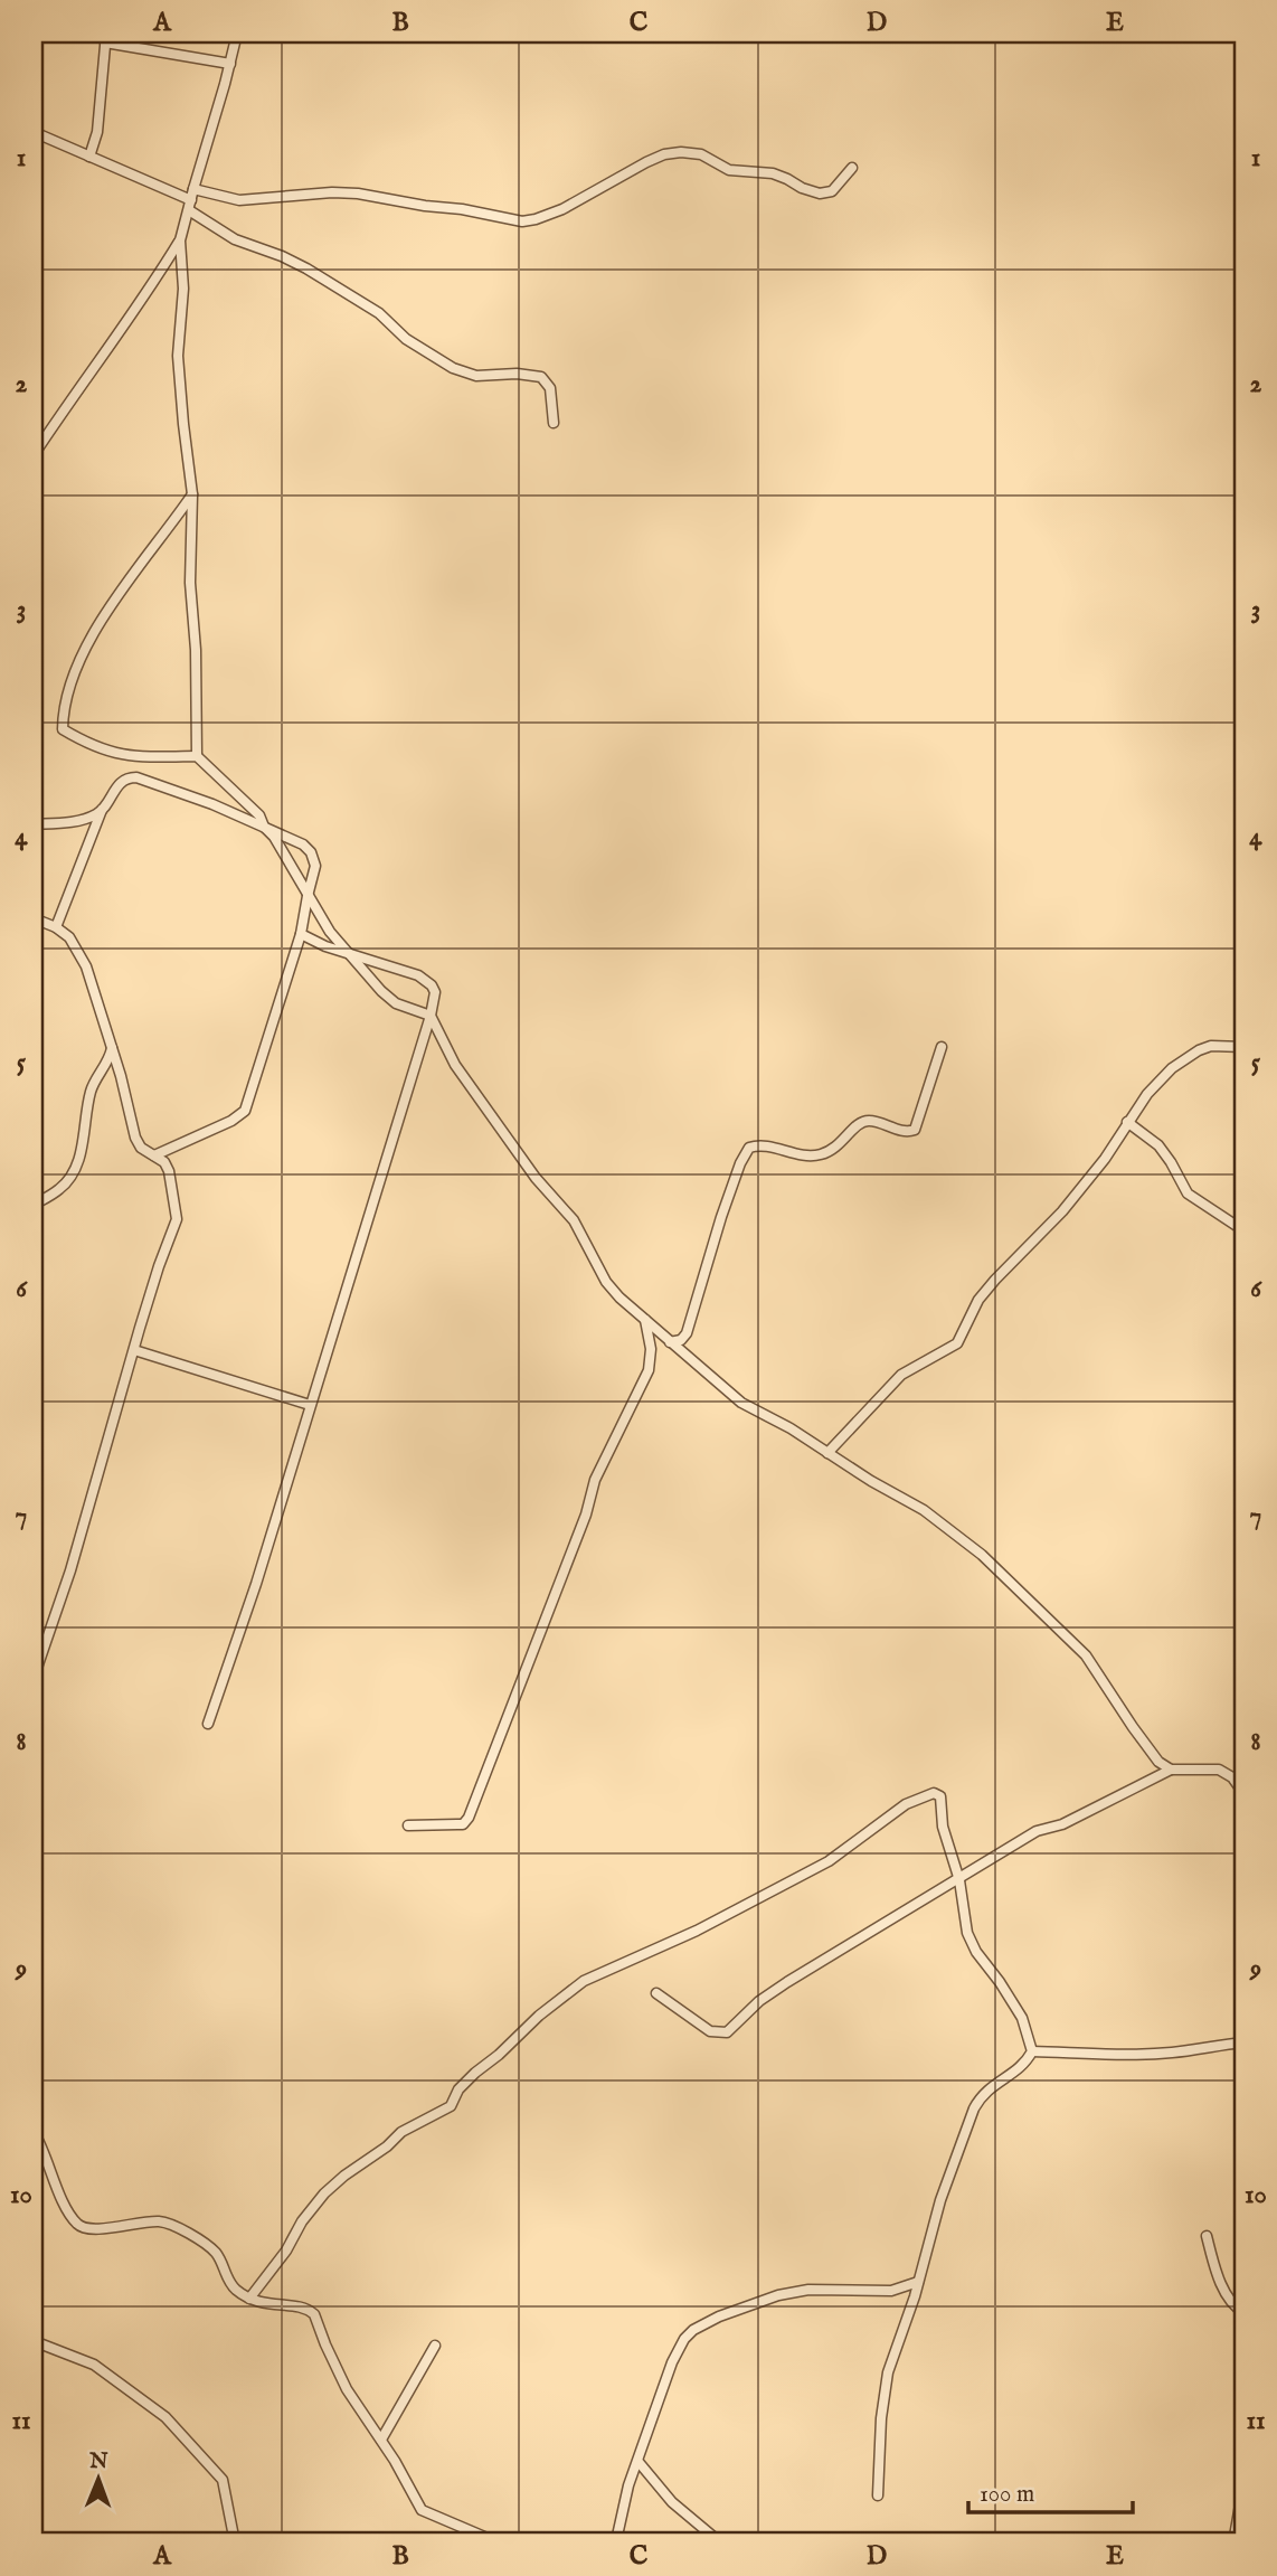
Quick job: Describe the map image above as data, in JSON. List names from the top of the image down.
{
  "scale_bar": "100 m",
  "north": "top",
  "grid": {
    "columns": [
      "A",
      "B",
      "C",
      "D",
      "E"
    ],
    "rows": [
      "1",
      "2",
      "3",
      "4",
      "5",
      "6",
      "7",
      "8",
      "9",
      "10",
      "11"
    ]
  }
}
